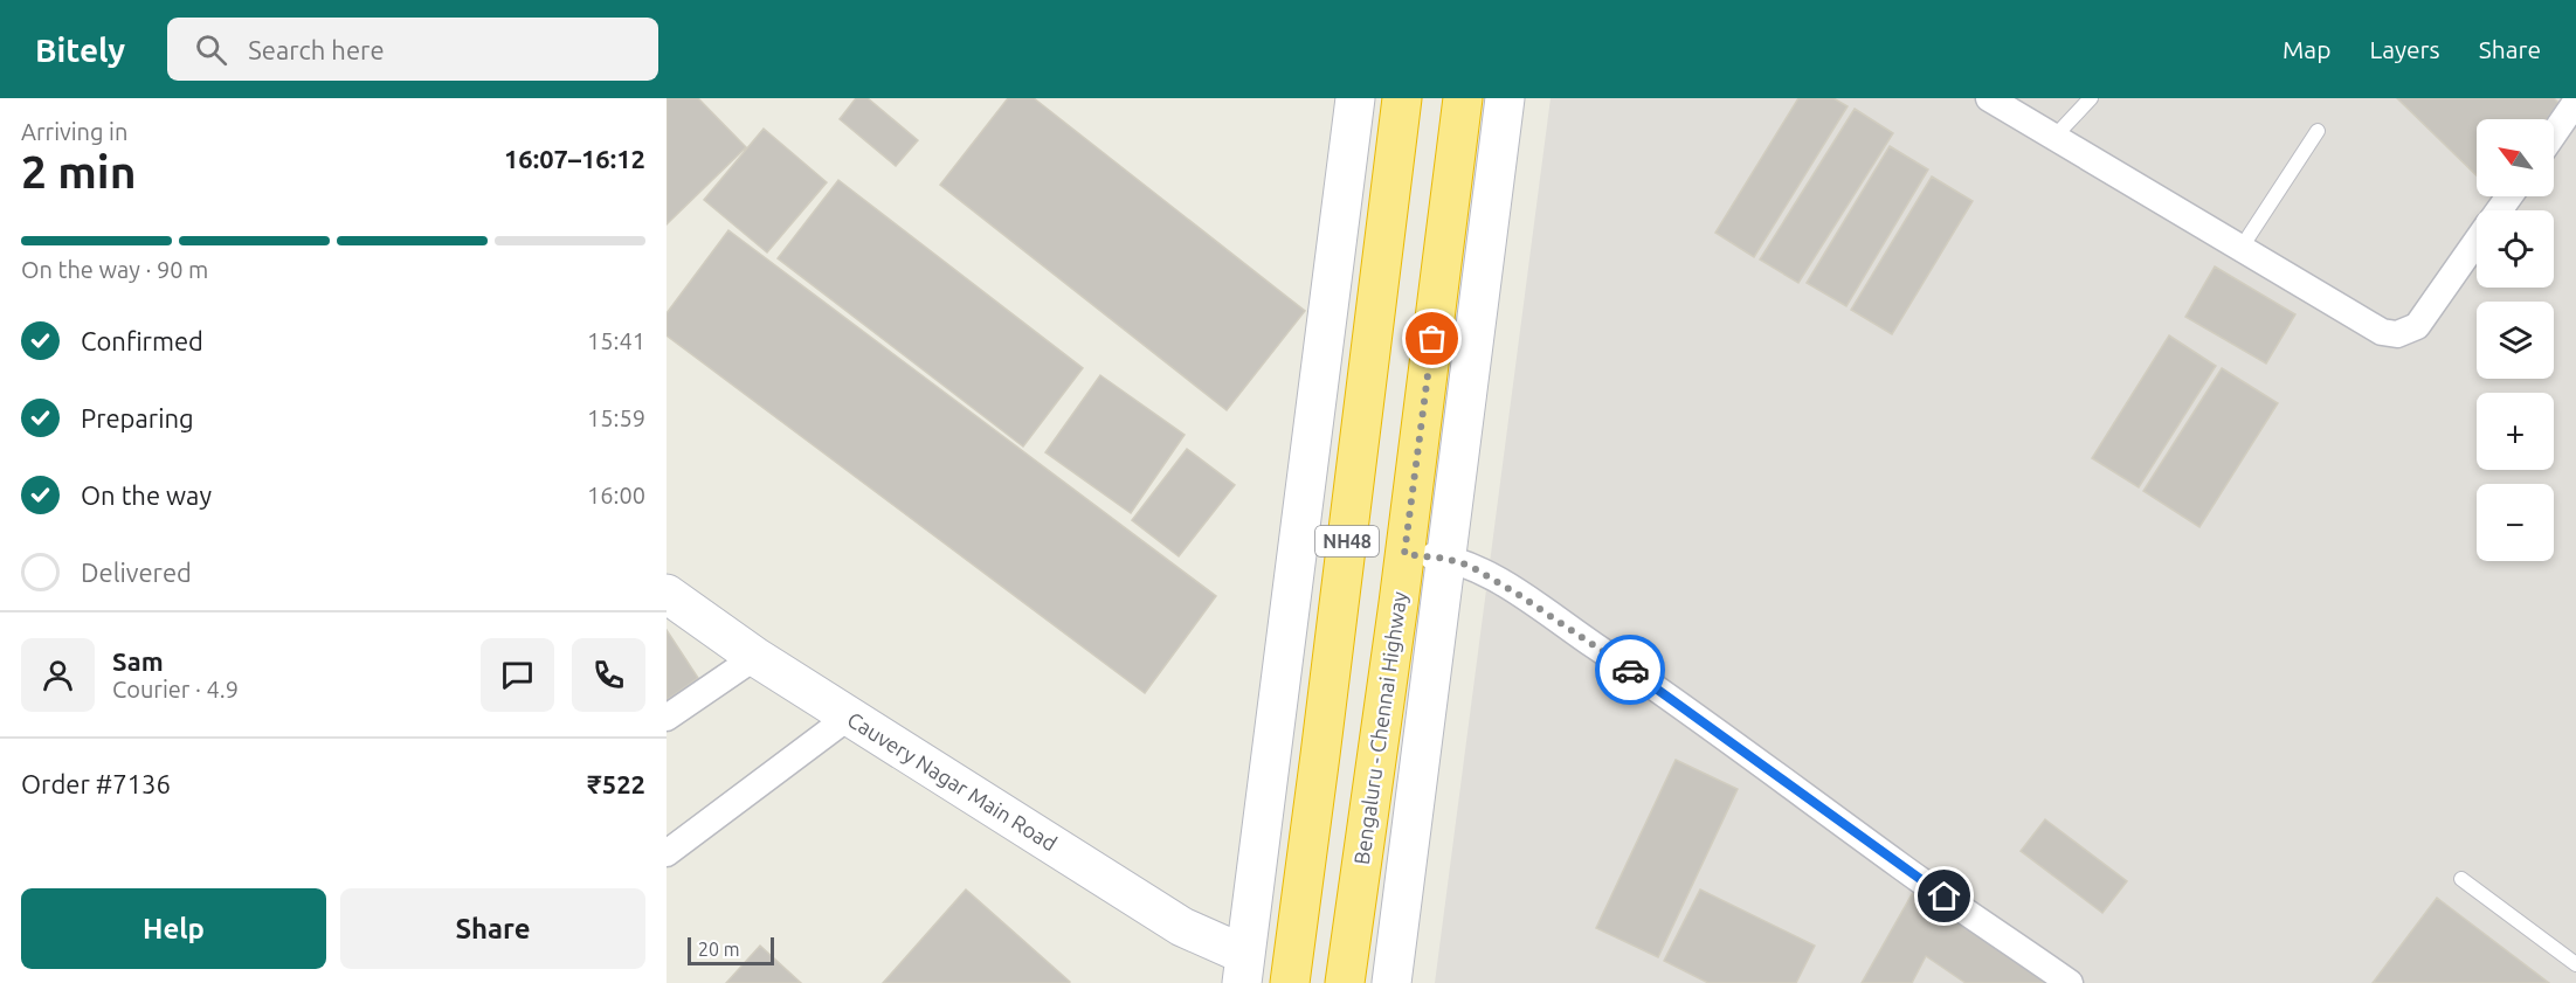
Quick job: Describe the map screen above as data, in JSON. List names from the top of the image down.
{
  "streets": {
    "highway": ["NH48", "Bengaluru - Chennai Highway"],
    "street": ["Cauvery Nagar Main Road"]
  },
  "scale_bar": "20 m",
  "north": "top left",
  "page": {
    "header": "Bitely",
    "search": "Search here",
    "nav": ["Map", "Layers", "Share"],
    "heading": ["2 min", "Arriving in", "16:07–16:12"],
    "panel": [
      "Sam",
      "Courier · 4.9",
      "Order #7136",
      "₹522"
    ],
    "map_buttons": ["+", "−"],
    "bar": "On the way · 90 m",
    "list": [
      ["Confirmed", "15:41"],
      ["Preparing", "15:59"],
      ["On the way", "16:00"],
      "Delivered"
    ],
    "buttons": ["Help", "Share"],
    "scale": "20 m"
  }
}
